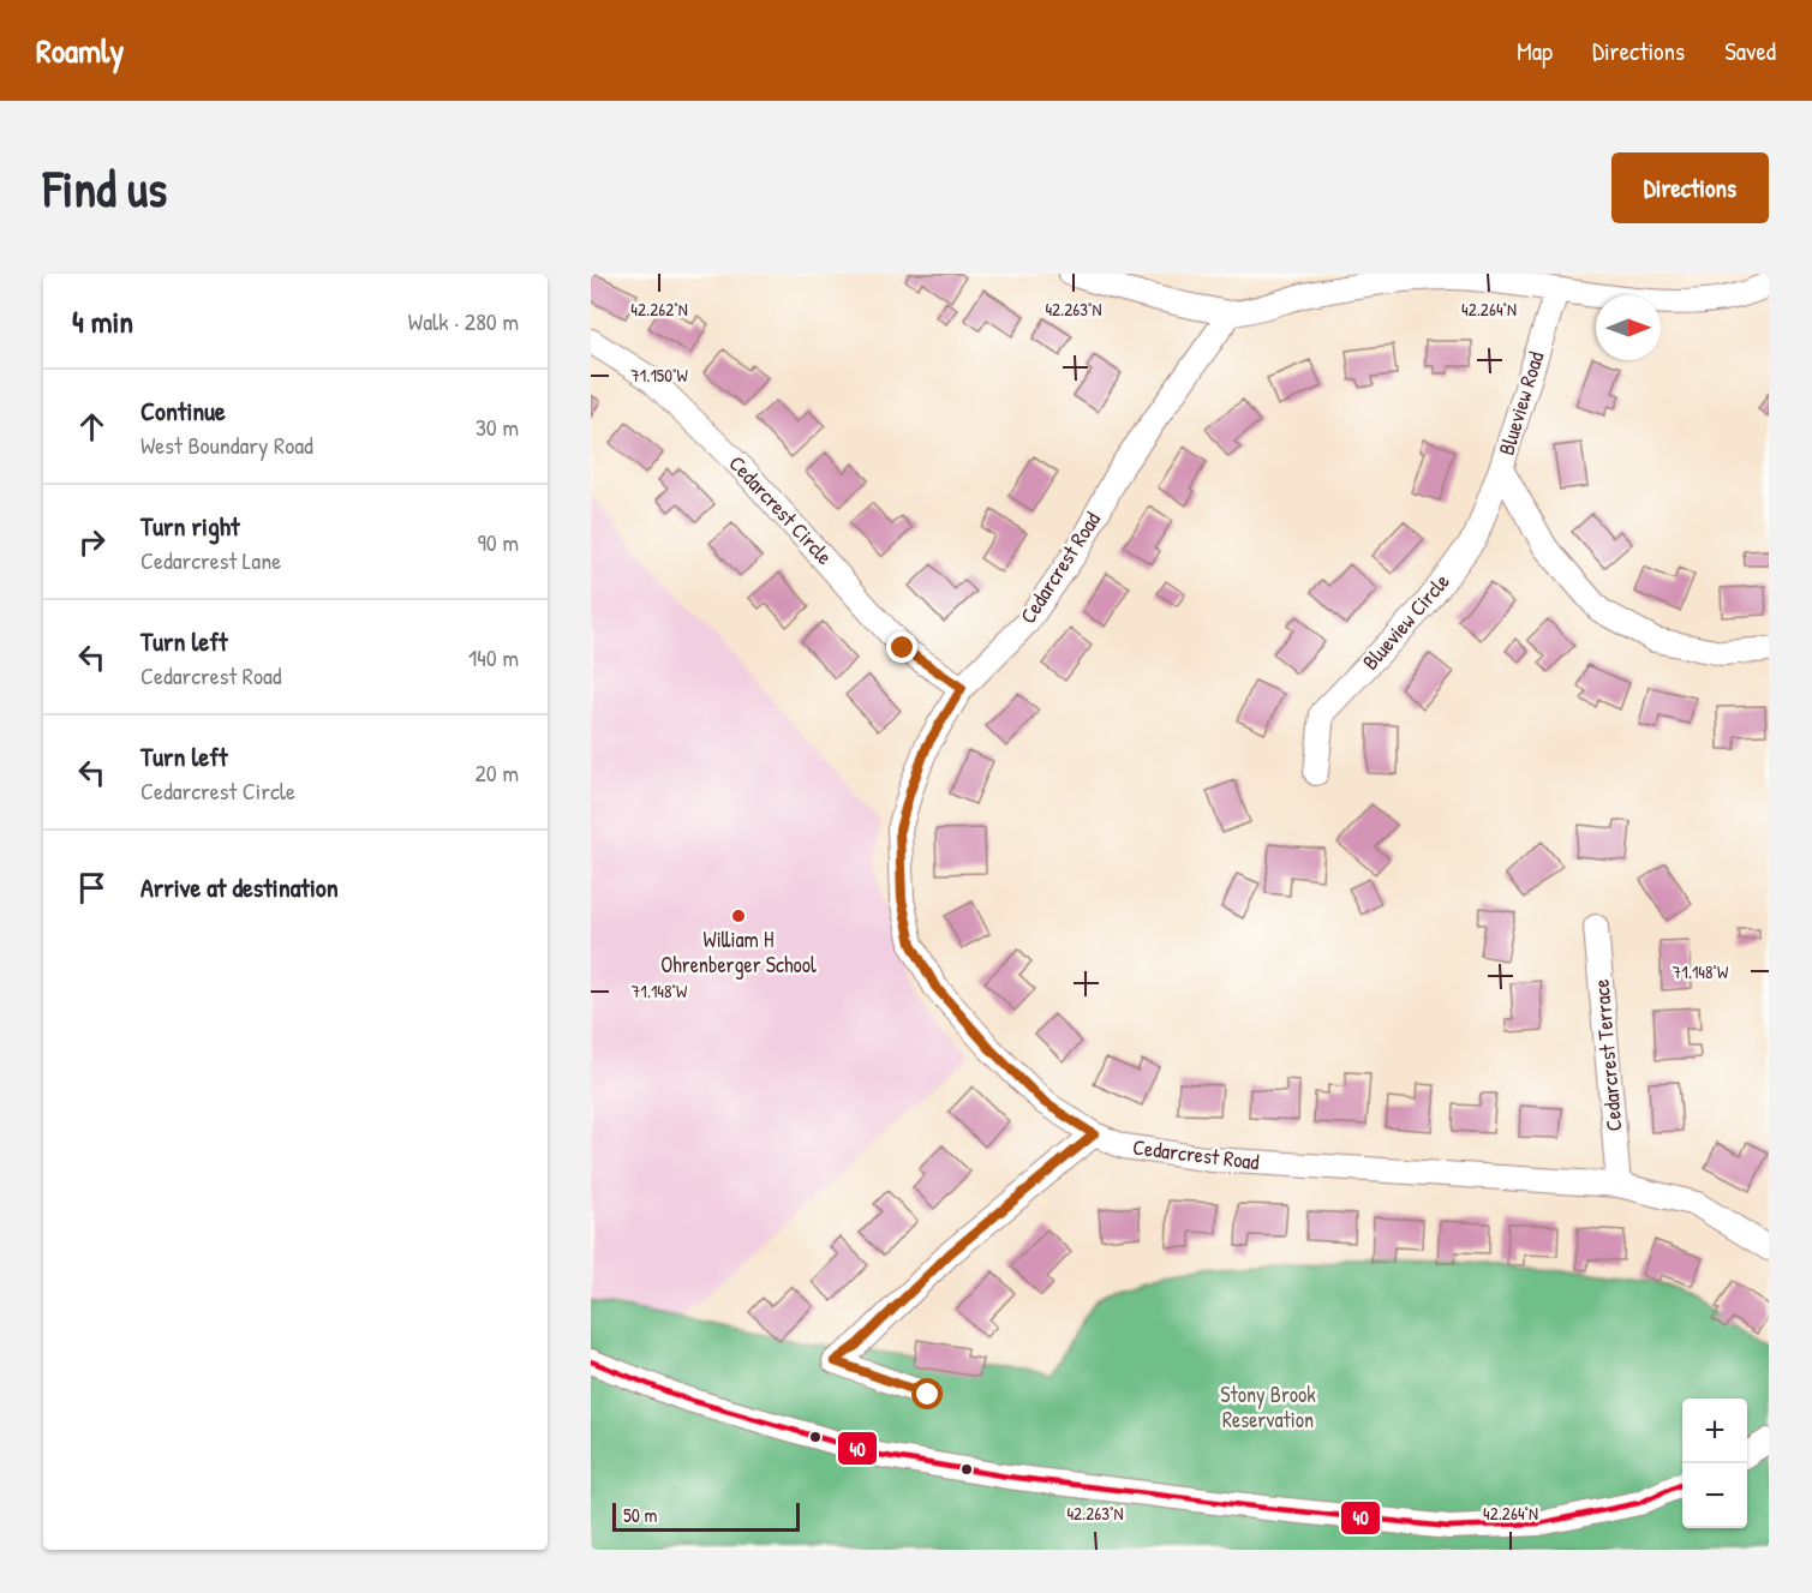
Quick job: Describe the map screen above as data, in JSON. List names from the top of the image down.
{
  "streets": {
    "street": [
      "Blueview Road",
      "Cedarcrest Circle",
      "Cedarcrest Road",
      "Blueview Circle",
      "Cedarcrest Terrace"
    ]
  },
  "crossings": [
    ["Blueview Road", "Blueview Circle"],
    ["Cedarcrest Circle", "Cedarcrest Road"],
    ["Cedarcrest Road", "Cedarcrest Terrace"]
  ],
  "parks": ["Stony Brook Reservation"],
  "places": ["William H Ohrenberger School"],
  "lines": ["transit line 40"],
  "scale_bar": "50 m",
  "north": "right",
  "page": {
    "header": "Roamly",
    "nav": ["Map", "Directions", "Saved"],
    "buttons": "Directions",
    "title": "Find us",
    "heading": ["4 min", "Walk · 280 m"],
    "list": [
      ["Continue", "West Boundary Road", "30 m"],
      ["Turn right", "Cedarcrest Lane", "90 m"],
      ["Turn left", "Cedarcrest Road", "140 m"],
      ["Turn left", "Cedarcrest Circle", "20 m"],
      "Arrive at destination"
    ],
    "map_buttons": ["+", "−"],
    "scale": "50 m"
  },
  "coordinates": [
    "42.262°N",
    "42.263°N",
    "42.264°N",
    "71.150°W",
    "71.148°W"
  ]
}
